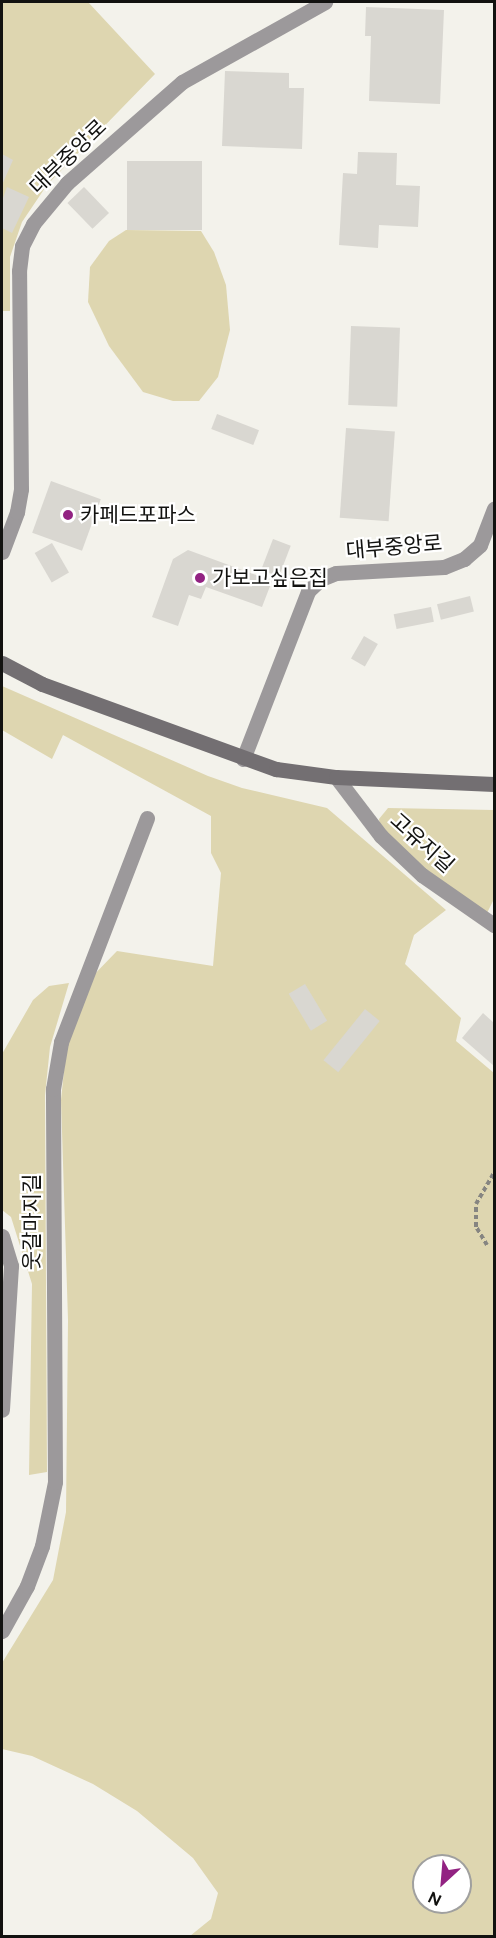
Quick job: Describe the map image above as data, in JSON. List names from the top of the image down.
{
  "streets": {
    "lane": ["대부중앙로", "고유지길", "웃갈마지길"]
  },
  "places": ["카페드포파스", "가보고싶은집"],
  "north": "bottom left"
}
